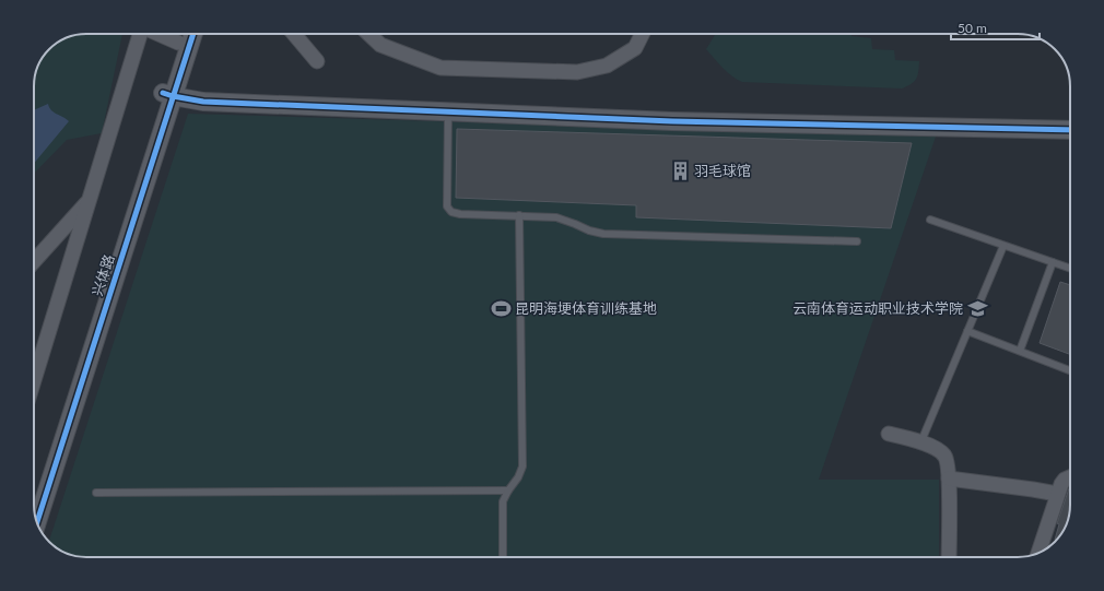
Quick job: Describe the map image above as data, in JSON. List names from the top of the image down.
{
  "streets": {
    "street": ["兴体路"]
  },
  "places": {
    "building": ["羽毛球馆"],
    "sports": ["昆明海埂体育训练基地"],
    "school or university": ["云南体育运动职业技术学院"]
  },
  "scale_bar": "50 m"
}
